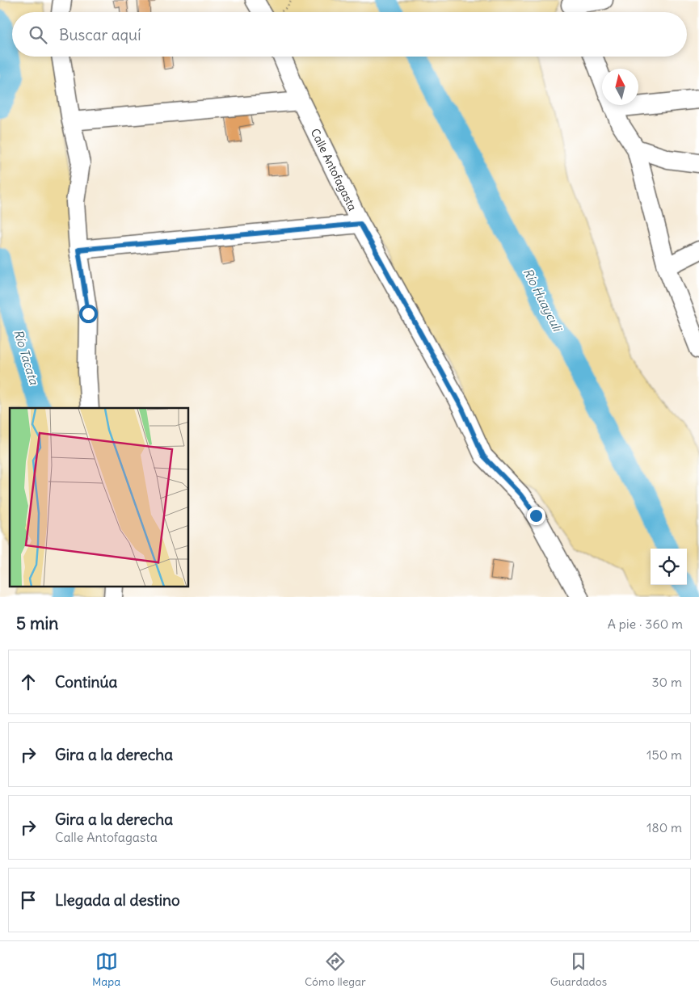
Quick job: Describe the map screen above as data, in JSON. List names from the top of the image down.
{
  "streets": {
    "street": ["Calle Antofagasta"]
  },
  "water": ["Río Huayculi", "Río Tacata"],
  "north": "top",
  "page": {
    "search": "Buscar aquí",
    "heading": ["5 min", "A pie · 360 m"],
    "list": [
      ["Continúa", "30 m"],
      ["Gira a la derecha", "150 m"],
      ["Gira a la derecha", "Calle Antofagasta", "180 m"],
      "Llegada al destino"
    ],
    "nav": ["Mapa", "Cómo llegar", "Guardados"]
  }
}
